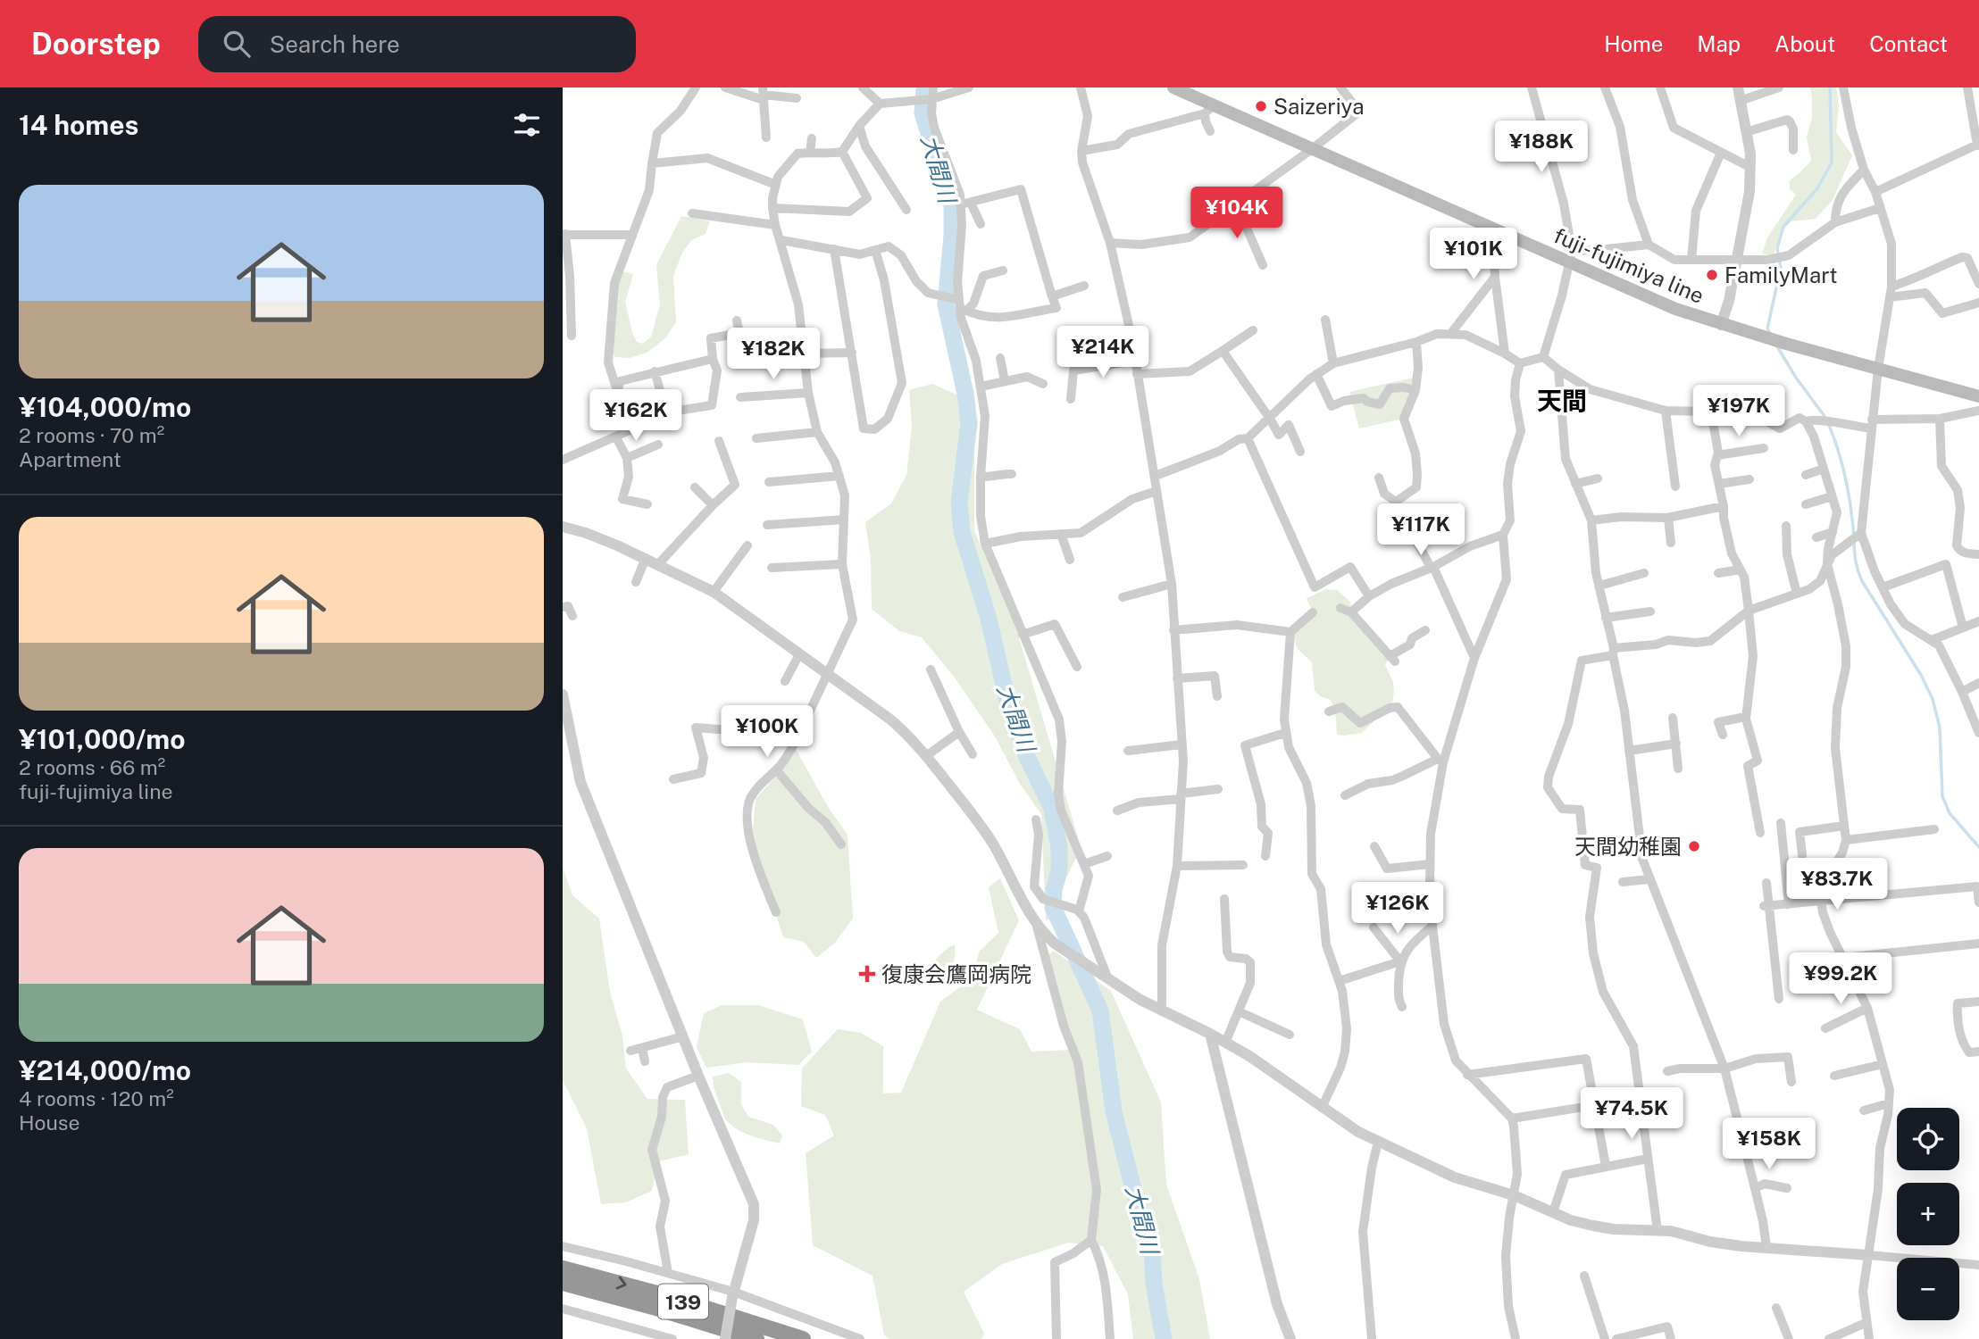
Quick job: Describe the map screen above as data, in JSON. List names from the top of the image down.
{
  "streets": {
    "highway": ["139"],
    "main road": ["fuji-fujimiya line"]
  },
  "districts": ["天間"],
  "water": ["大間川"],
  "places": {
    "other": ["Saizeriya", "FamilyMart", "天間幼稚園"],
    "health": ["復康会鷹岡病院"]
  },
  "page": {
    "header": "Doorstep",
    "search": "Search here",
    "nav": [
      "Home",
      "Map",
      "About",
      "Contact"
    ],
    "heading": "14 homes",
    "price": [
      "¥188K",
      "¥104K",
      "¥101K",
      "¥214K",
      "¥182K",
      "¥197K",
      "¥162K",
      "¥117K",
      "¥100K",
      "¥83.7K",
      "¥126K",
      "¥99.2K",
      "¥74.5K",
      "¥158K"
    ],
    "list": [
      {
        "name": "¥104,000/mo",
        "note": "2 rooms · 70 m² · Apartment"
      },
      {
        "name": "¥101,000/mo",
        "note": "2 rooms · 66 m² · fuji-fujimiya line"
      },
      {
        "name": "¥214,000/mo",
        "note": "4 rooms · 120 m² · House"
      }
    ],
    "map_buttons": ["+", "−"]
  }
}
